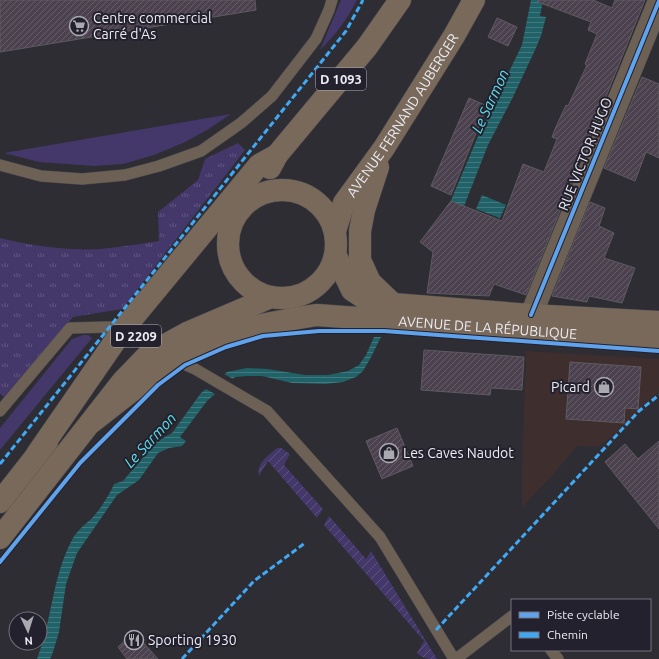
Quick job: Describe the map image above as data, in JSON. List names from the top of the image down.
{
  "streets": {
    "main road": [
      "D 1093",
      "AVENUE FERNAND AUBERGER",
      "AVENUE DE LA RÉPUBLIQUE",
      "D 2209"
    ],
    "street": ["RUE VICTOR HUGO"]
  },
  "crossings": [
    ["D 1093", "AVENUE FERNAND AUBERGER"],
    ["D 1093", "AVENUE DE LA RÉPUBLIQUE"],
    ["D 1093", "D 2209"],
    ["AVENUE FERNAND AUBERGER", "AVENUE DE LA RÉPUBLIQUE"],
    ["AVENUE FERNAND AUBERGER", "D 2209"],
    ["RUE VICTOR HUGO", "AVENUE DE LA RÉPUBLIQUE"],
    ["AVENUE DE LA RÉPUBLIQUE", "D 2209"]
  ],
  "water": ["Le Sarmon"],
  "places": {
    "supermarket": ["Centre commercial Carré d'As"],
    "shop": ["Picard", "Les Caves Naudot"],
    "restaurant": ["Sporting 1930"]
  },
  "legend": ["Piste cyclable", "Chemin"],
  "north": "bottom"
}
